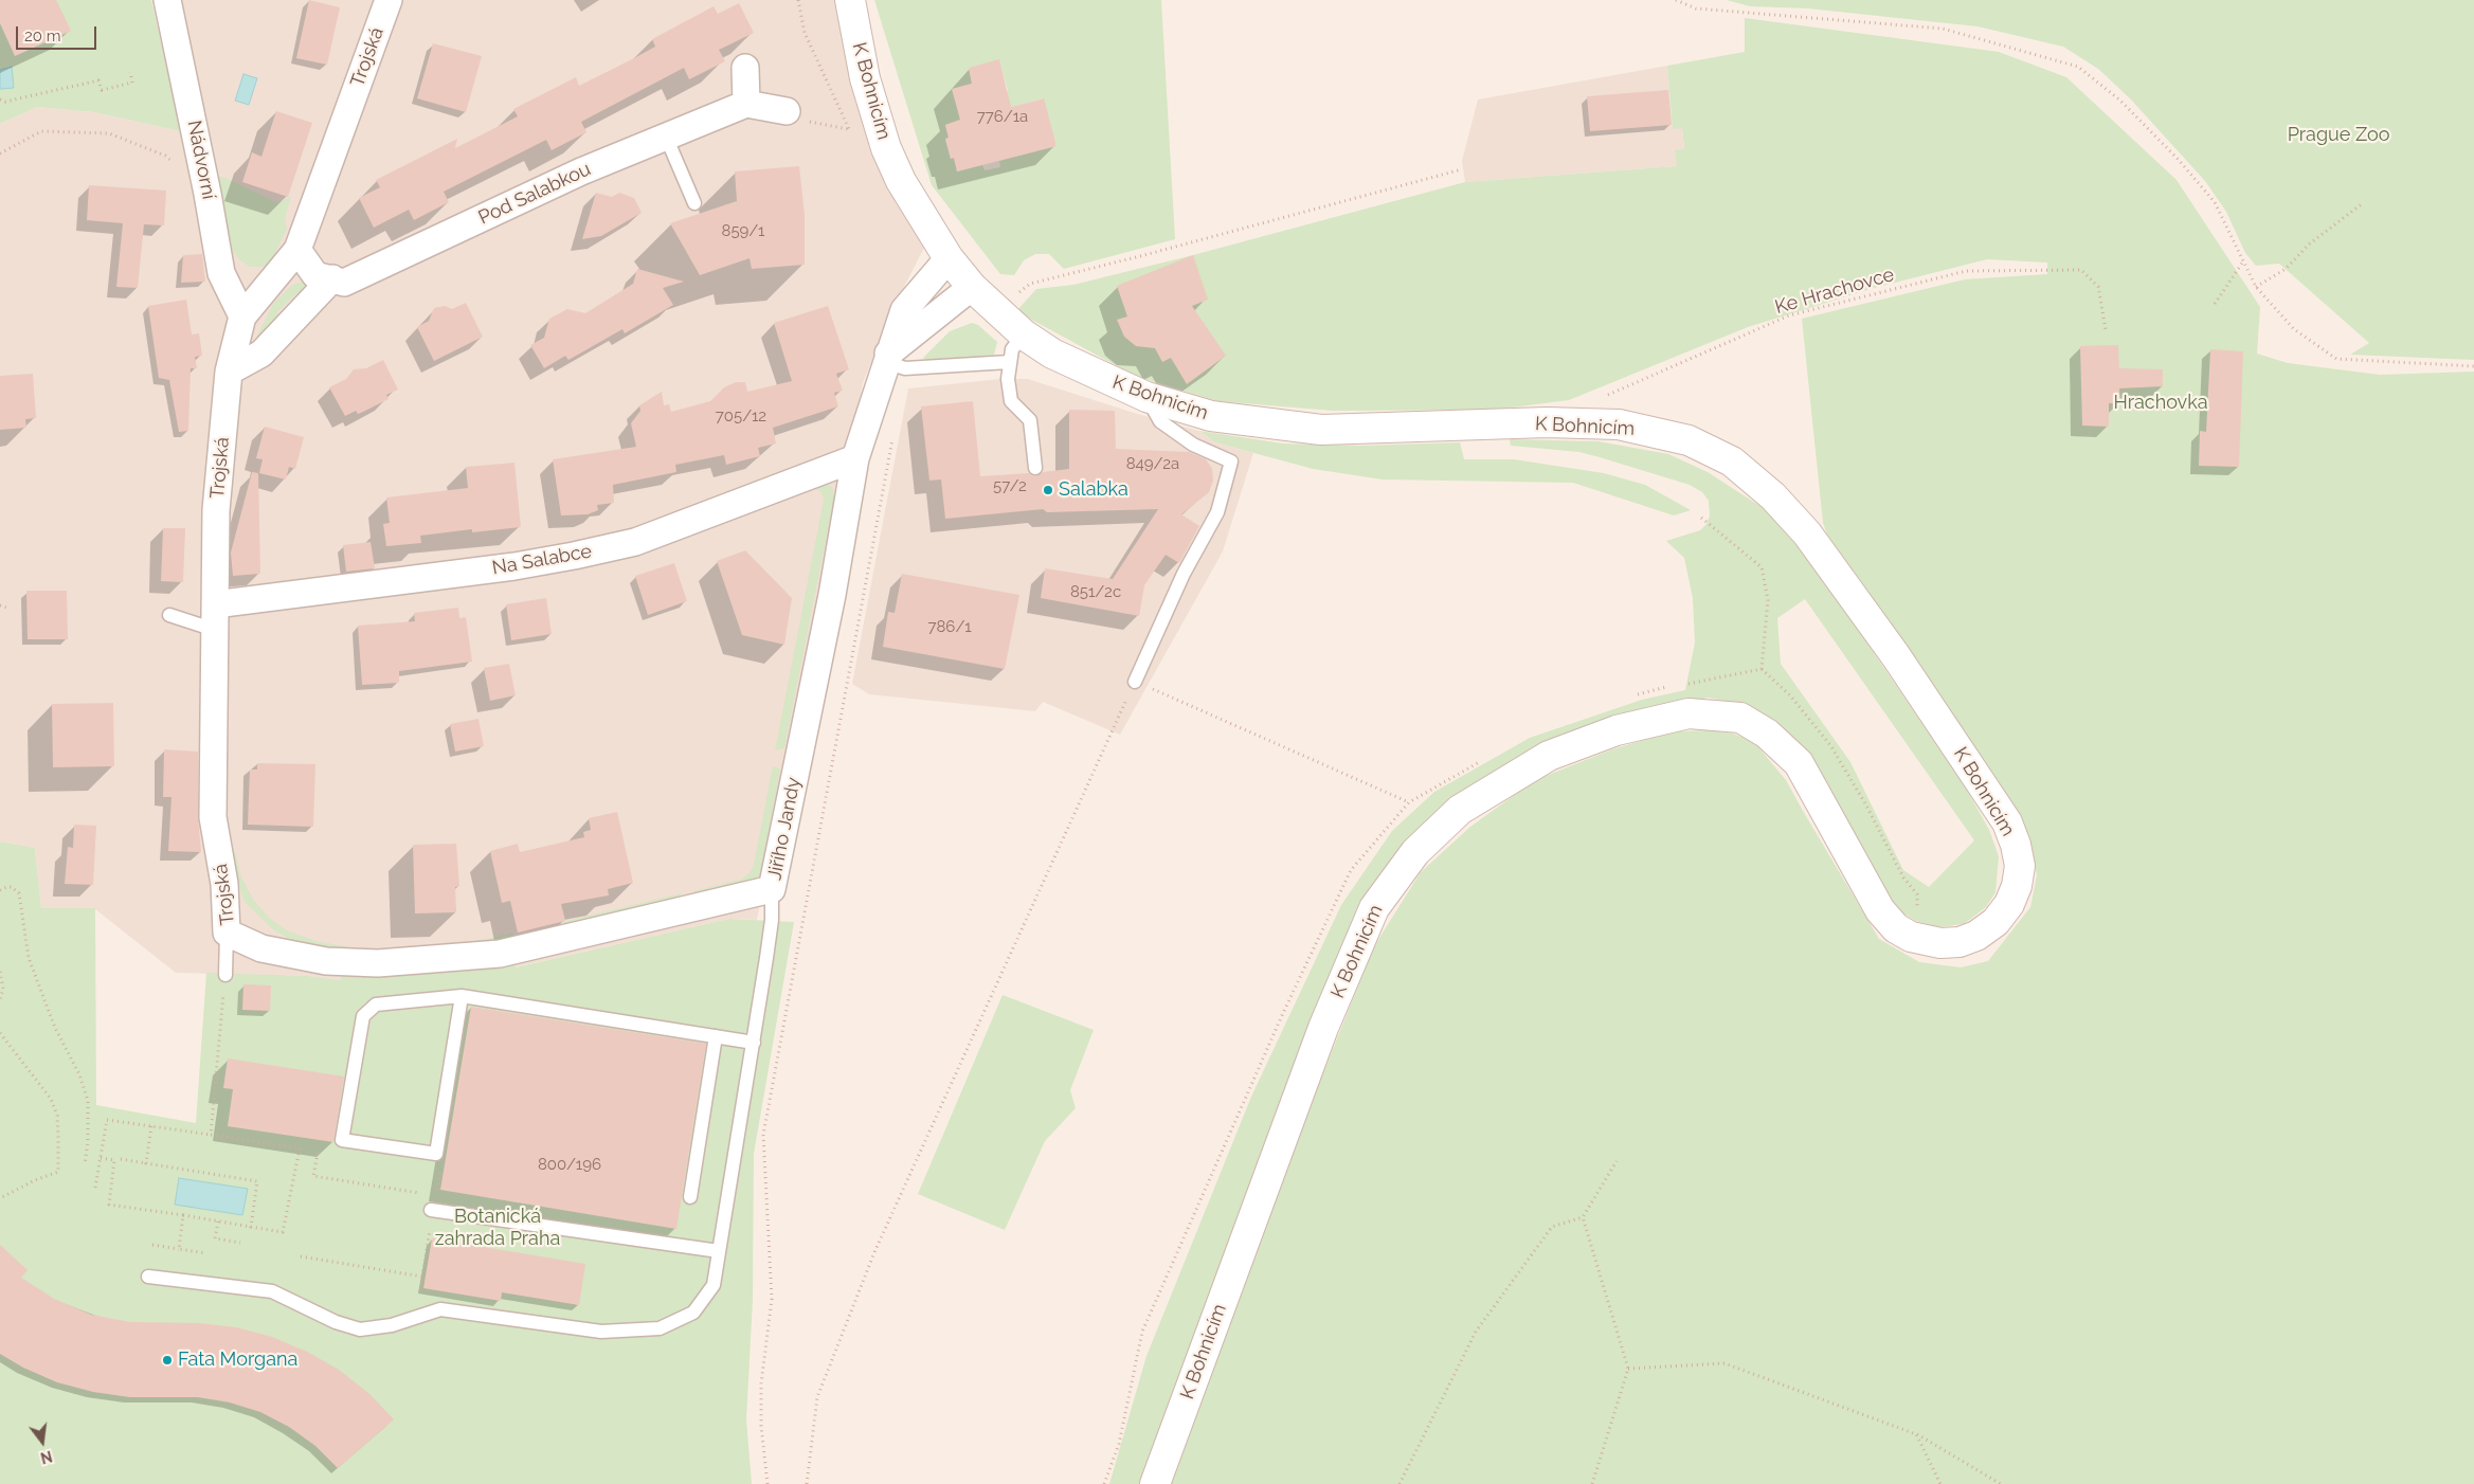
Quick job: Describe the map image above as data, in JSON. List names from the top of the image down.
{
  "streets": {
    "street": [
      "Trojská",
      "K Bohnicím",
      "Nádvorní",
      "Pod Salabkou",
      "Na Salabce",
      "Jiřího Jandy"
    ],
    "path": ["Ke Hrachovce"]
  },
  "crossings": [
    ["Trojská", "Nádvorní"],
    ["Trojská", "Na Salabce"],
    ["Trojská", "Jiřího Jandy"],
    ["K Bohnicím", "Jiřího Jandy"],
    ["Na Salabce", "Jiřího Jandy"]
  ],
  "parks": ["Prague Zoo", "Hrachovka", "Botanická zahrada Praha"],
  "places": ["Salabka", "Fata Morgana"],
  "house_numbers": [
    "776/1a",
    "859/1",
    "705/12",
    "849/2a",
    "57/2",
    "851/2c",
    "786/1",
    "800/196"
  ],
  "scale_bar": "20 m",
  "north": "bottom"
}
